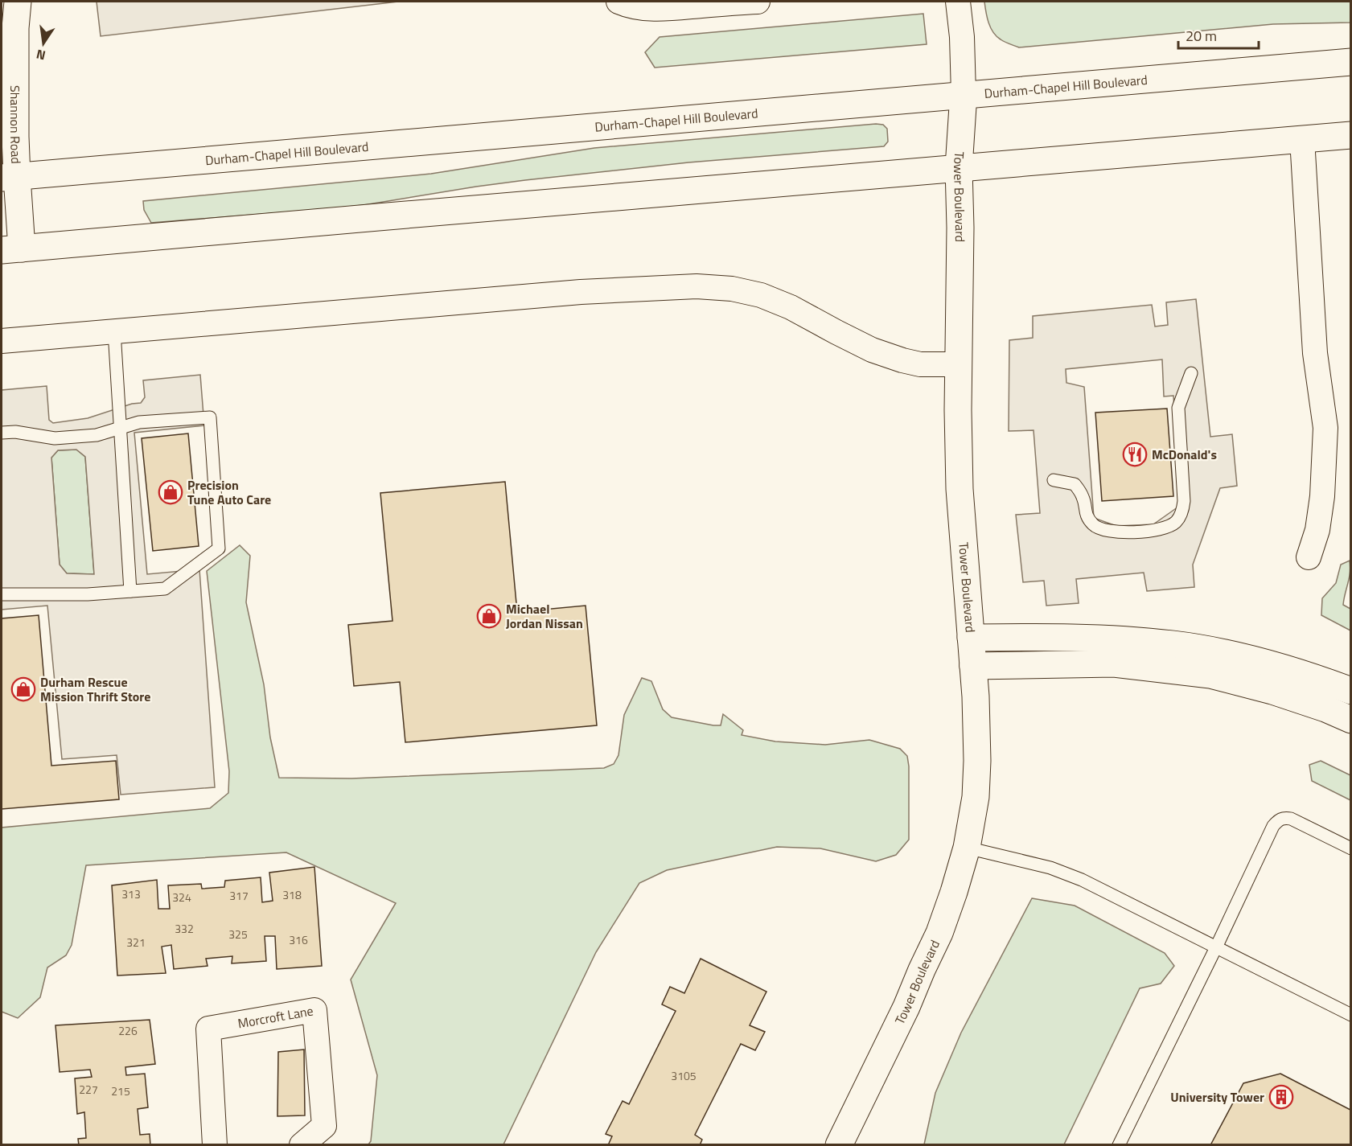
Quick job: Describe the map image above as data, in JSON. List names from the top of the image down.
{
  "streets": {
    "main road": ["Durham-Chapel Hill Boulevard", "Shannon Road", "Tower Boulevard"],
    "street": ["Morcroft Lane"]
  },
  "crossings": [
    ["Durham-Chapel Hill Boulevard", "Shannon Road"],
    ["Durham-Chapel Hill Boulevard", "Tower Boulevard"]
  ],
  "places": {
    "restaurant": ["McDonald's"],
    "shop": ["Precision Tune Auto Care", "Michael Jordan Nissan", "Durham Rescue Mission Thrift Store"],
    "building": ["University Tower"]
  },
  "house_numbers": [
    "313",
    "318",
    "317",
    "324",
    "332",
    "325",
    "316",
    "321",
    "226",
    "3105",
    "227",
    "215"
  ],
  "scale_bar": "20 m",
  "north": "bottom"
}
